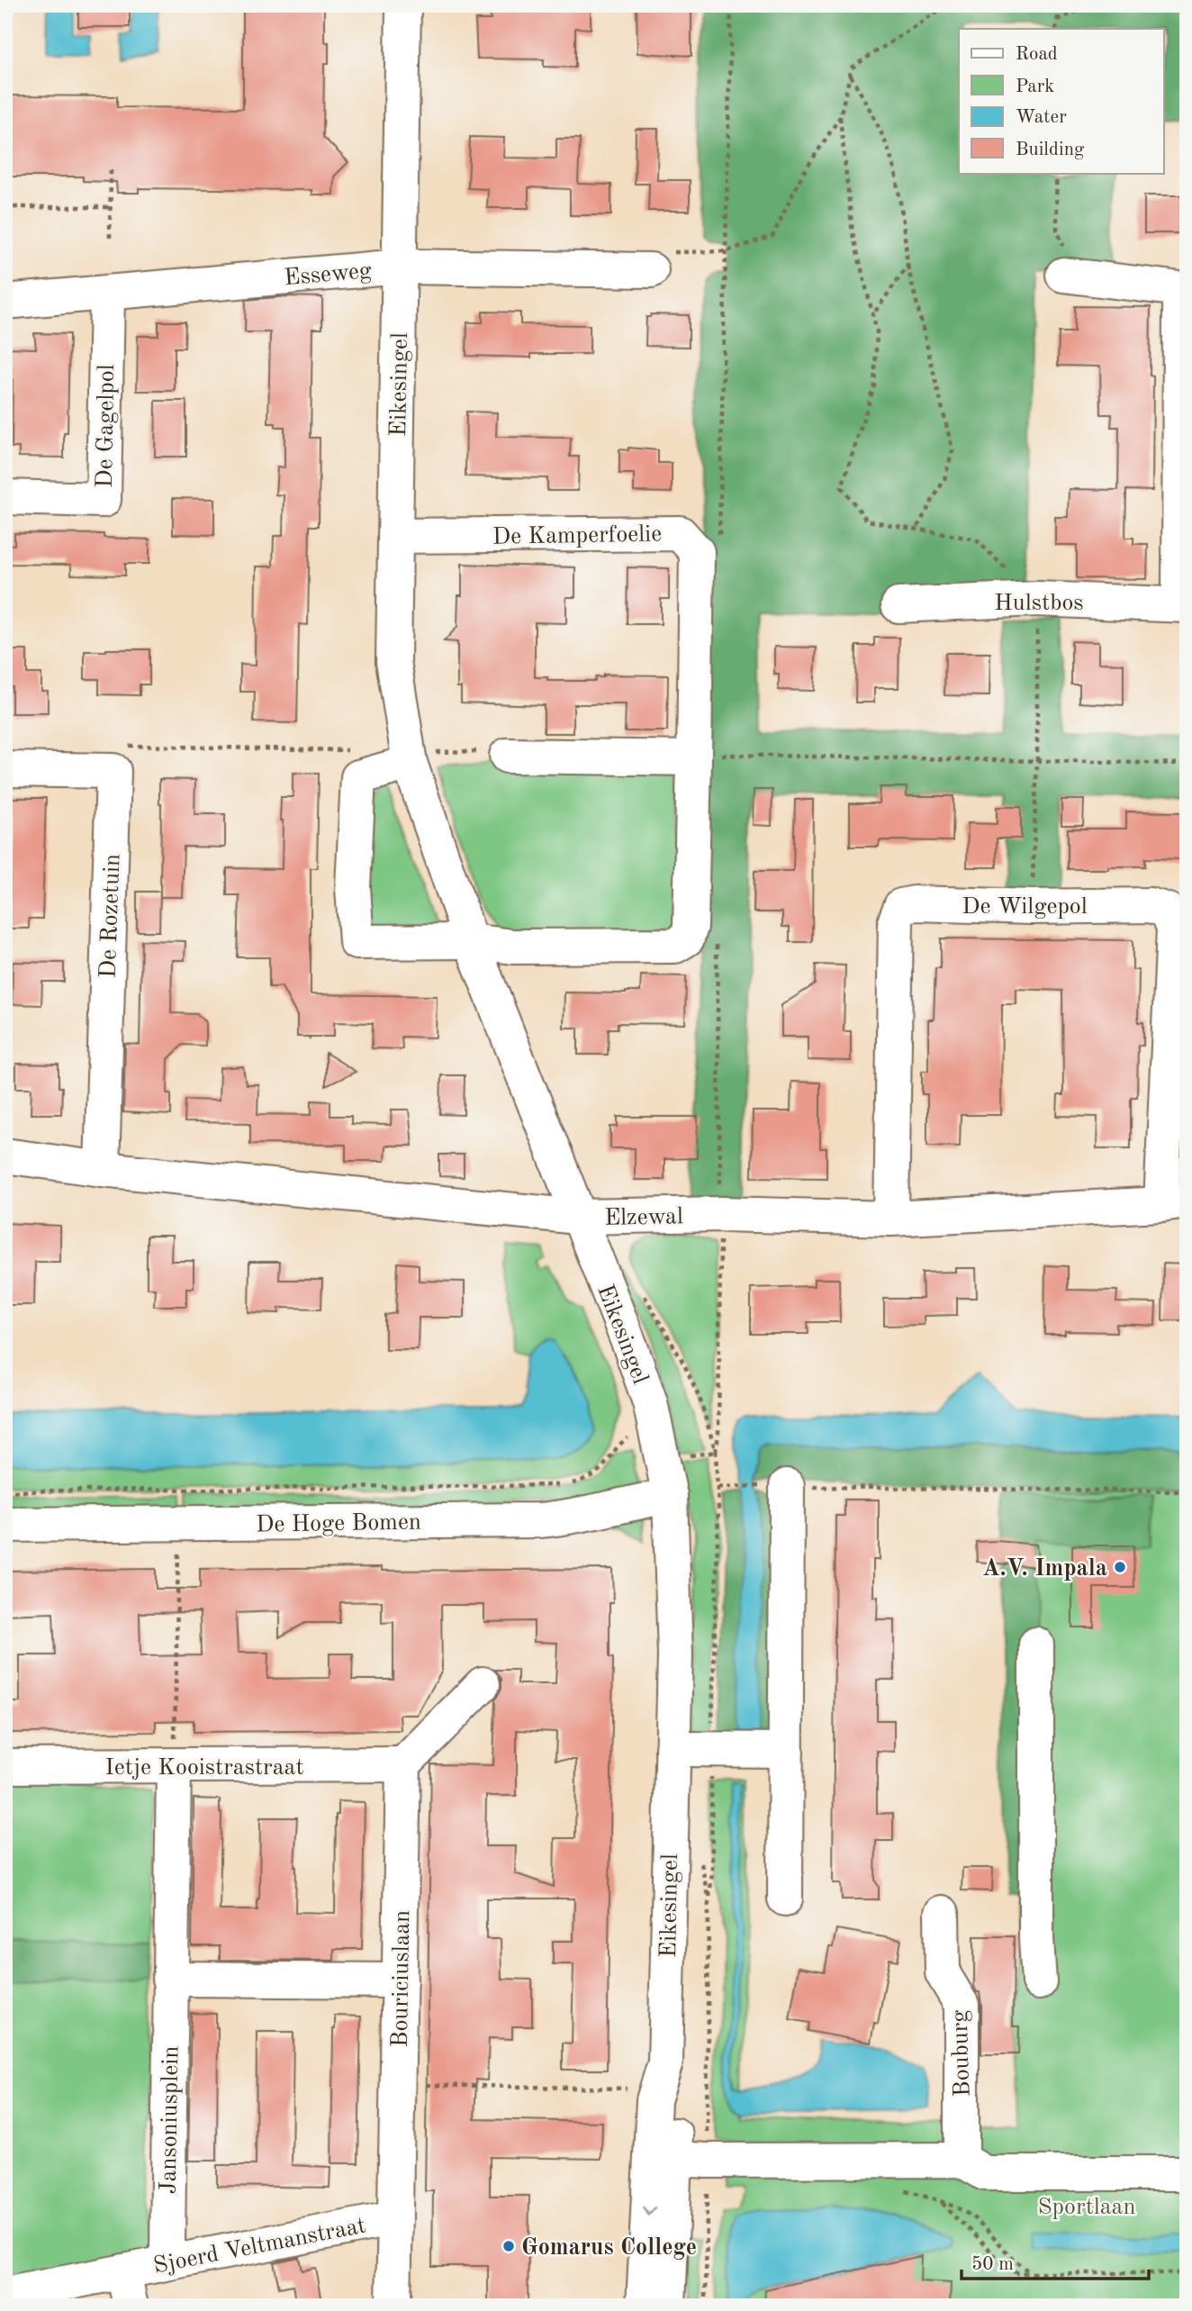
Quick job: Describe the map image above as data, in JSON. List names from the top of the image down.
{
  "streets": {
    "street": [
      "Esseweg",
      "Eikesingel",
      "De Gagelpol",
      "De Kamperfoelie",
      "Hulstbos",
      "De Wilgepol",
      "De Rozetuin",
      "Elzewal",
      "De Hoge Bomen",
      "Ietje Kooistrastraat",
      "Bouriciuslaan",
      "Bouburg",
      "Jansoniusplein",
      "Sjoerd Veltmanstraat"
    ]
  },
  "crossings": [
    ["Esseweg", "Eikesingel"],
    ["Esseweg", "De Gagelpol"],
    ["Eikesingel", "De Kamperfoelie"],
    ["Eikesingel", "Elzewal"],
    ["Eikesingel", "De Hoge Bomen"],
    ["De Wilgepol", "Elzewal"],
    ["De Rozetuin", "Elzewal"],
    ["Ietje Kooistrastraat", "Bouriciuslaan"],
    ["Ietje Kooistrastraat", "Jansoniusplein"],
    ["Bouriciuslaan", "Sjoerd Veltmanstraat"],
    ["Jansoniusplein", "Sjoerd Veltmanstraat"]
  ],
  "parks": ["Sportlaan"],
  "places": ["A.V. Impala", "Gomarus College"],
  "legend": [
    "Road",
    "Park",
    "Water",
    "Building"
  ],
  "scale_bar": "50 m"
}
